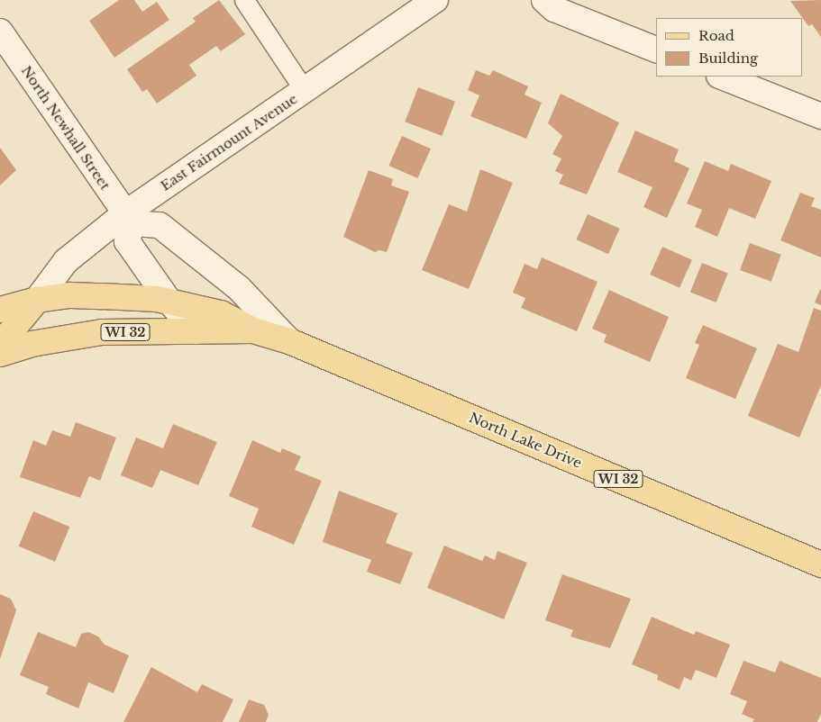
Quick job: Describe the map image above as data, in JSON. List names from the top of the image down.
{
  "streets": {
    "main road": ["WI 32", "North Lake Drive"],
    "street": ["North Newhall Street", "East Fairmount Avenue"]
  },
  "crossings": [
    ["North Newhall Street", "East Fairmount Avenue"],
    ["East Fairmount Avenue", "North Lake Drive"]
  ],
  "legend": ["Road", "Building"]
}
